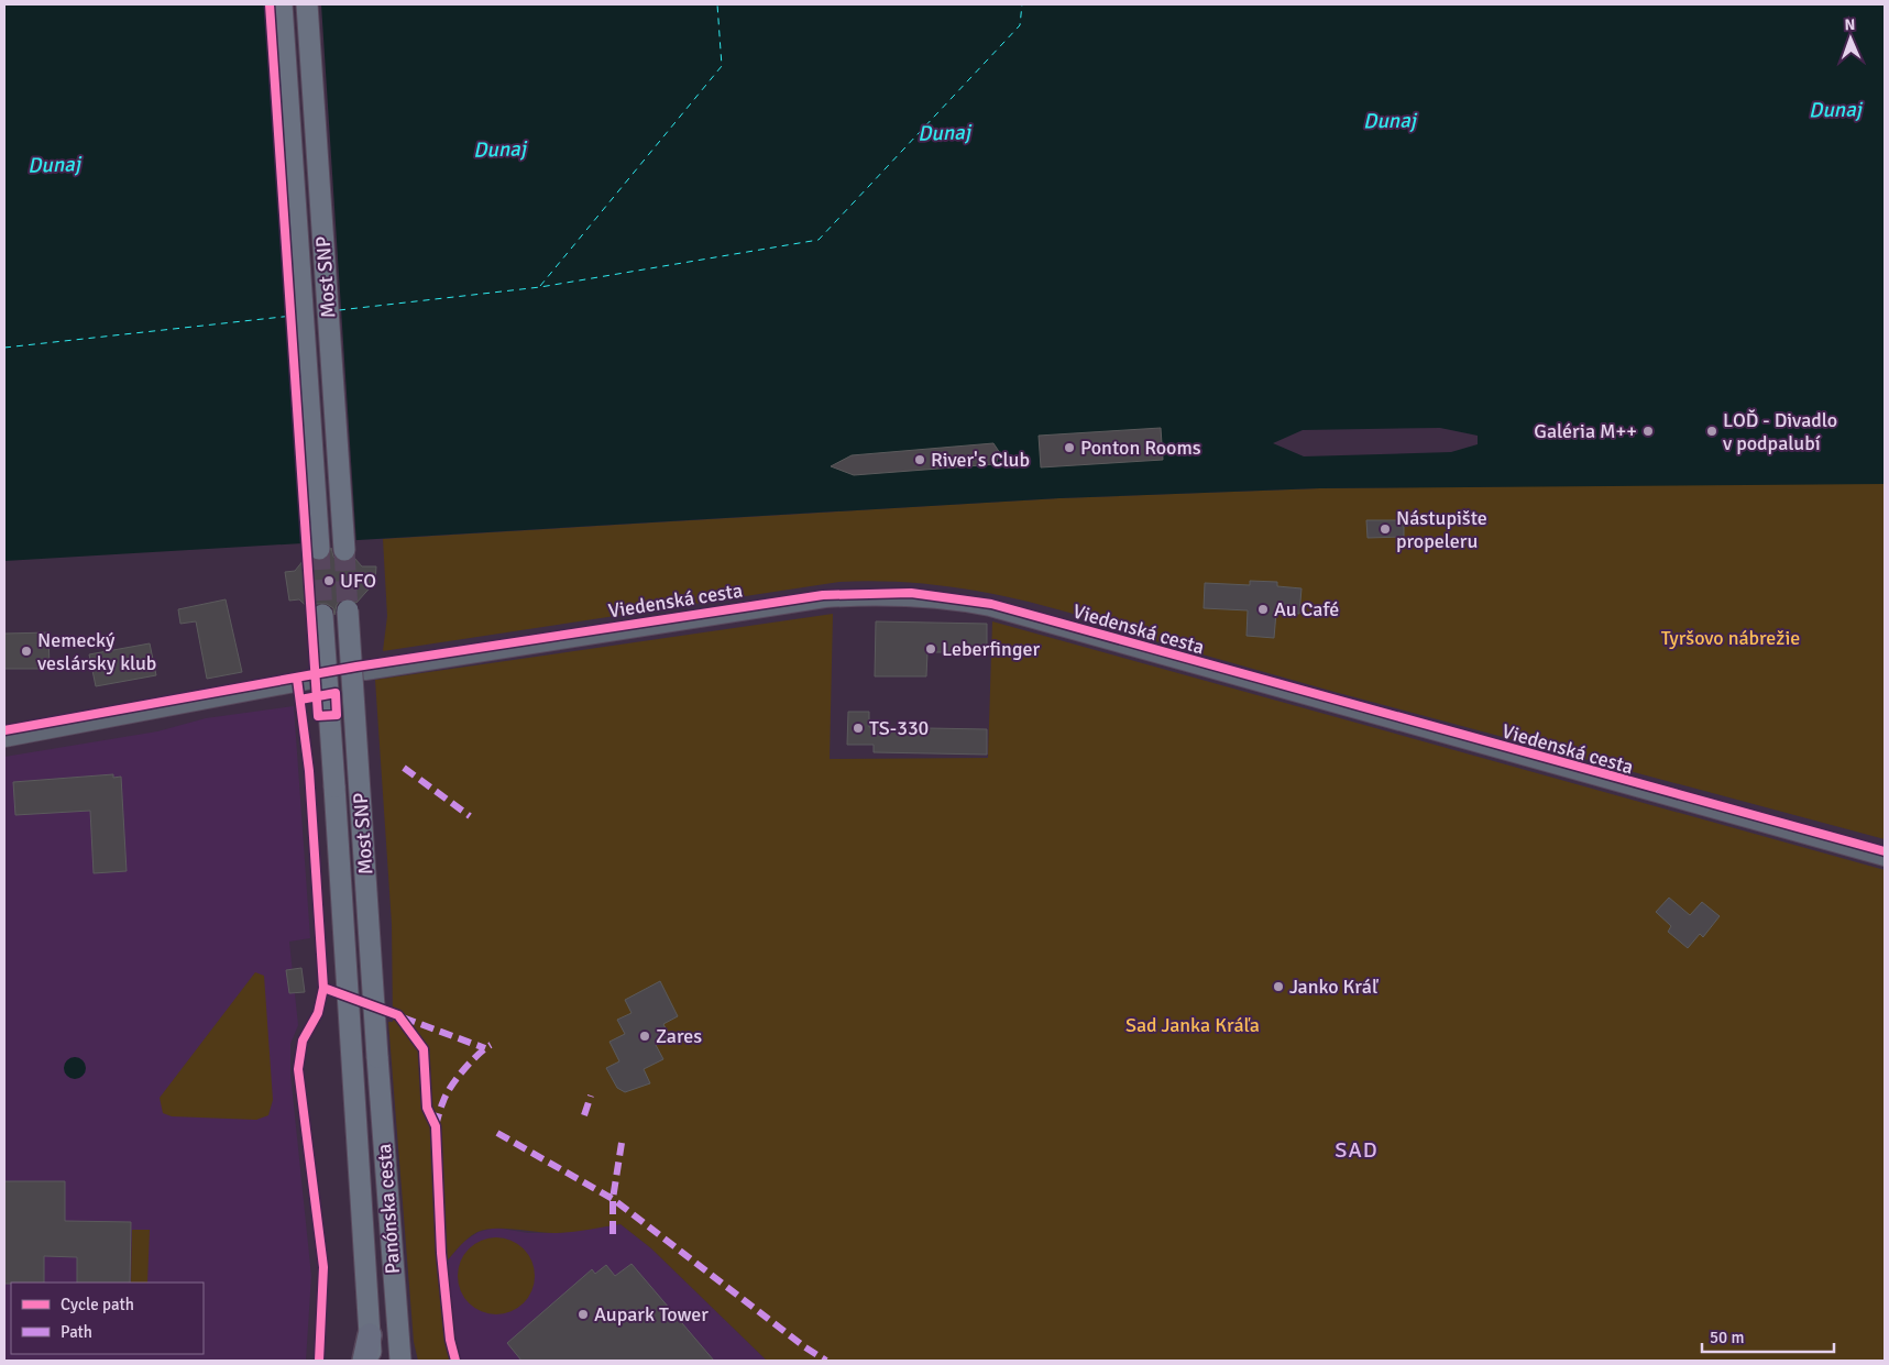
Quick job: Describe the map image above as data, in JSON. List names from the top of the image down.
{
  "streets": {
    "main road": ["Most SNP", "Panónska cesta"],
    "street": ["Viedenská cesta"]
  },
  "crossings": [
    ["Most SNP", "Panónska cesta"]
  ],
  "districts": ["SAD"],
  "water": ["Dunaj"],
  "parks": ["Tyršovo nábrežie", "Sad Janka Kráľa"],
  "places": [
    "Galéria M++",
    "LOĎ - Divadlo v podpalubí",
    "Ponton Rooms",
    "River's Club",
    "Nástupište propeleru",
    "UFO",
    "Au Café",
    "Leberfinger",
    "Nemecký veslársky klub",
    "TS-330",
    "Janko Kráľ",
    "Zares",
    "Aupark Tower"
  ],
  "legend": ["Cycle path", "Path"],
  "scale_bar": "50 m",
  "north": "top"
}
